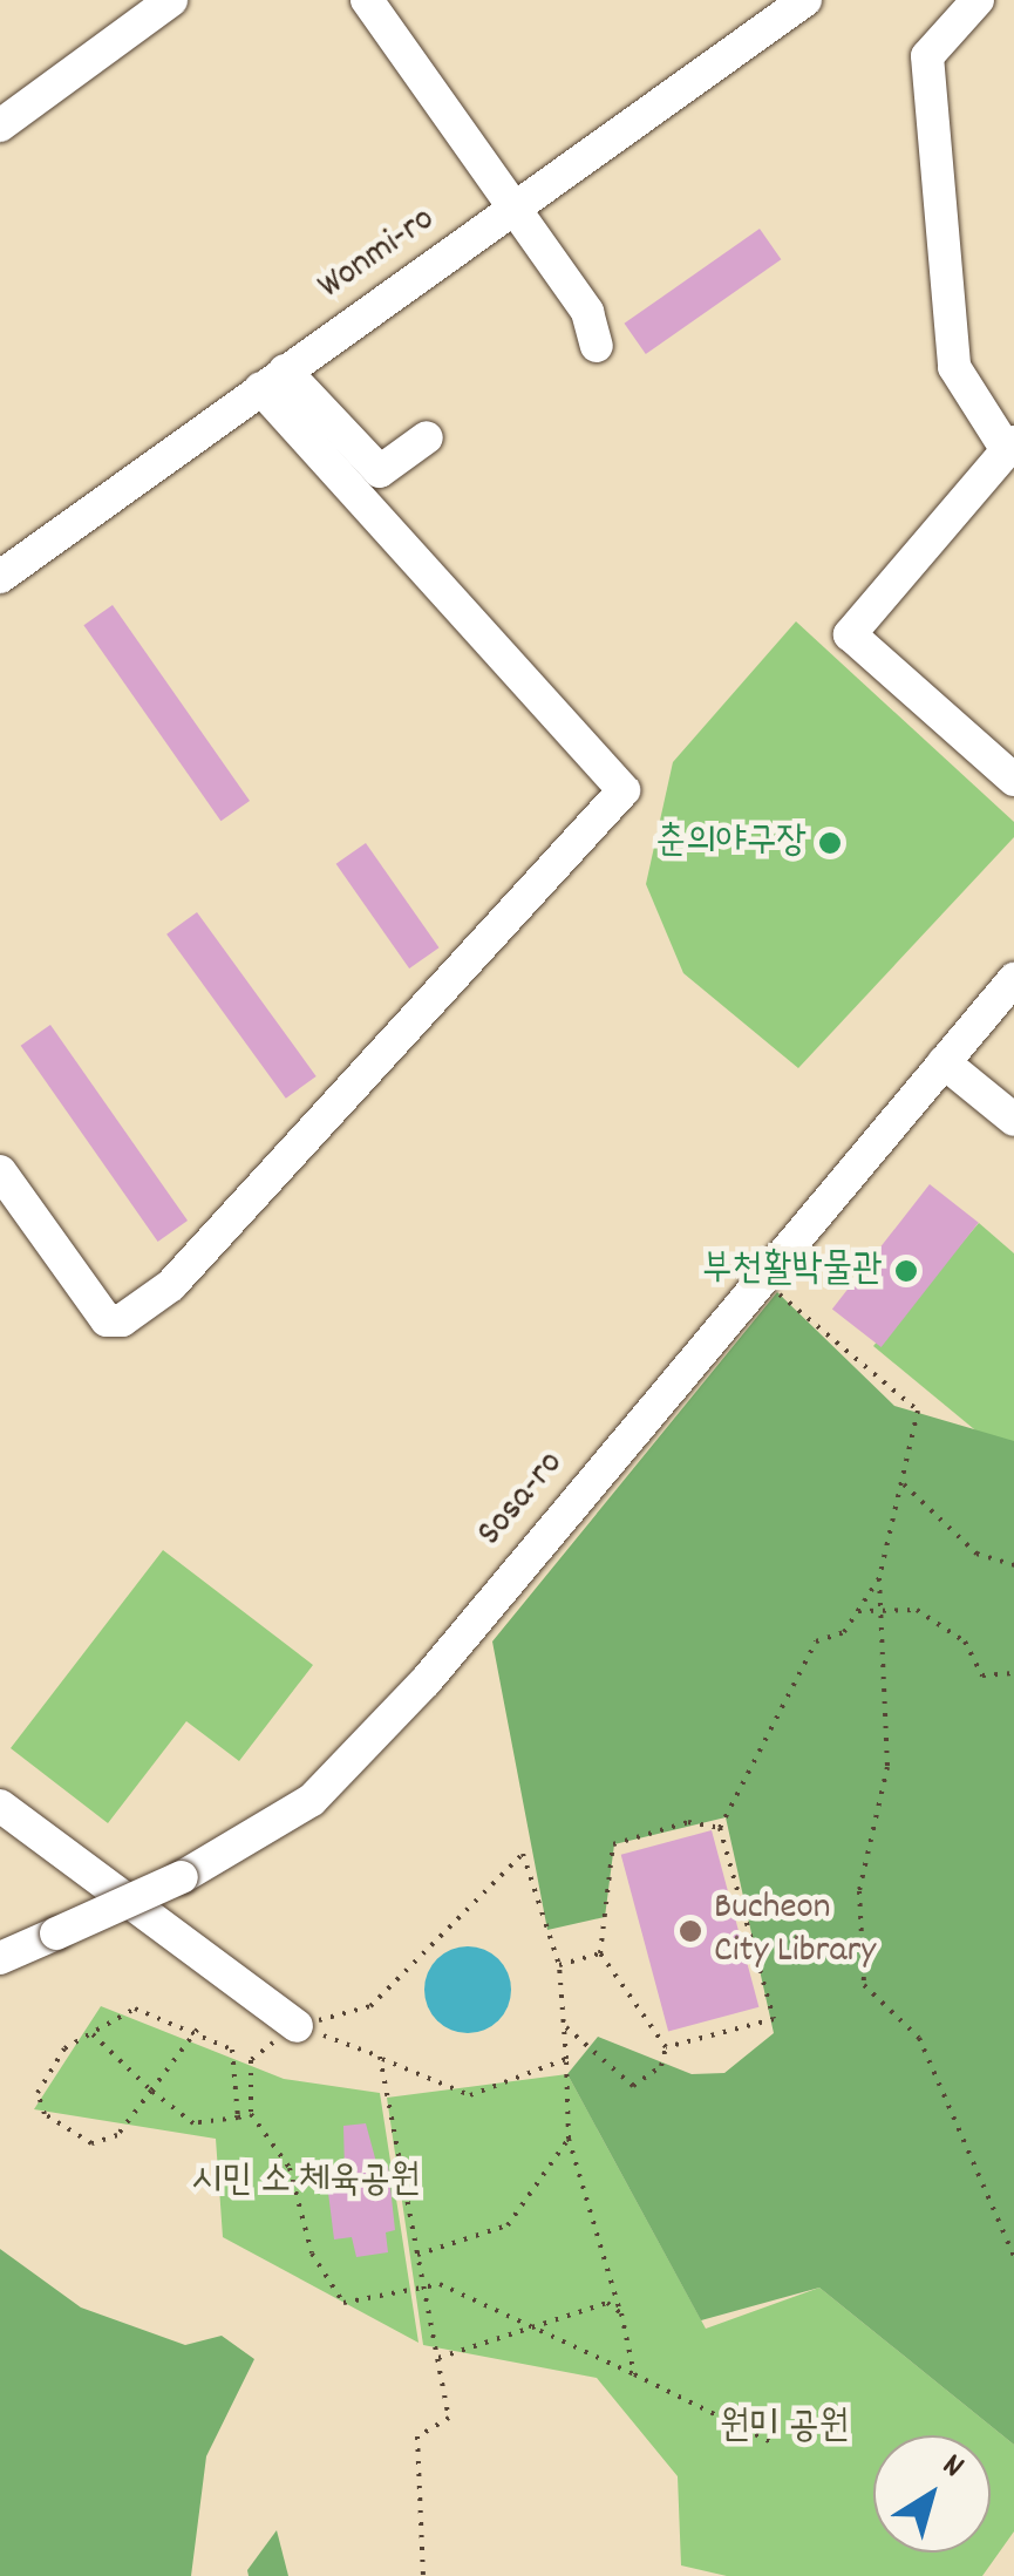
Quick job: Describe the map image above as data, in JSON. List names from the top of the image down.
{
  "streets": {
    "street": ["Wonmi-ro", "Sosa-ro"]
  },
  "parks": ["시민 소 체육공원", "원미 공원"],
  "places": ["춘의야구장", "부천활박물관", "Bucheon City Library"],
  "north": "top right"
}
